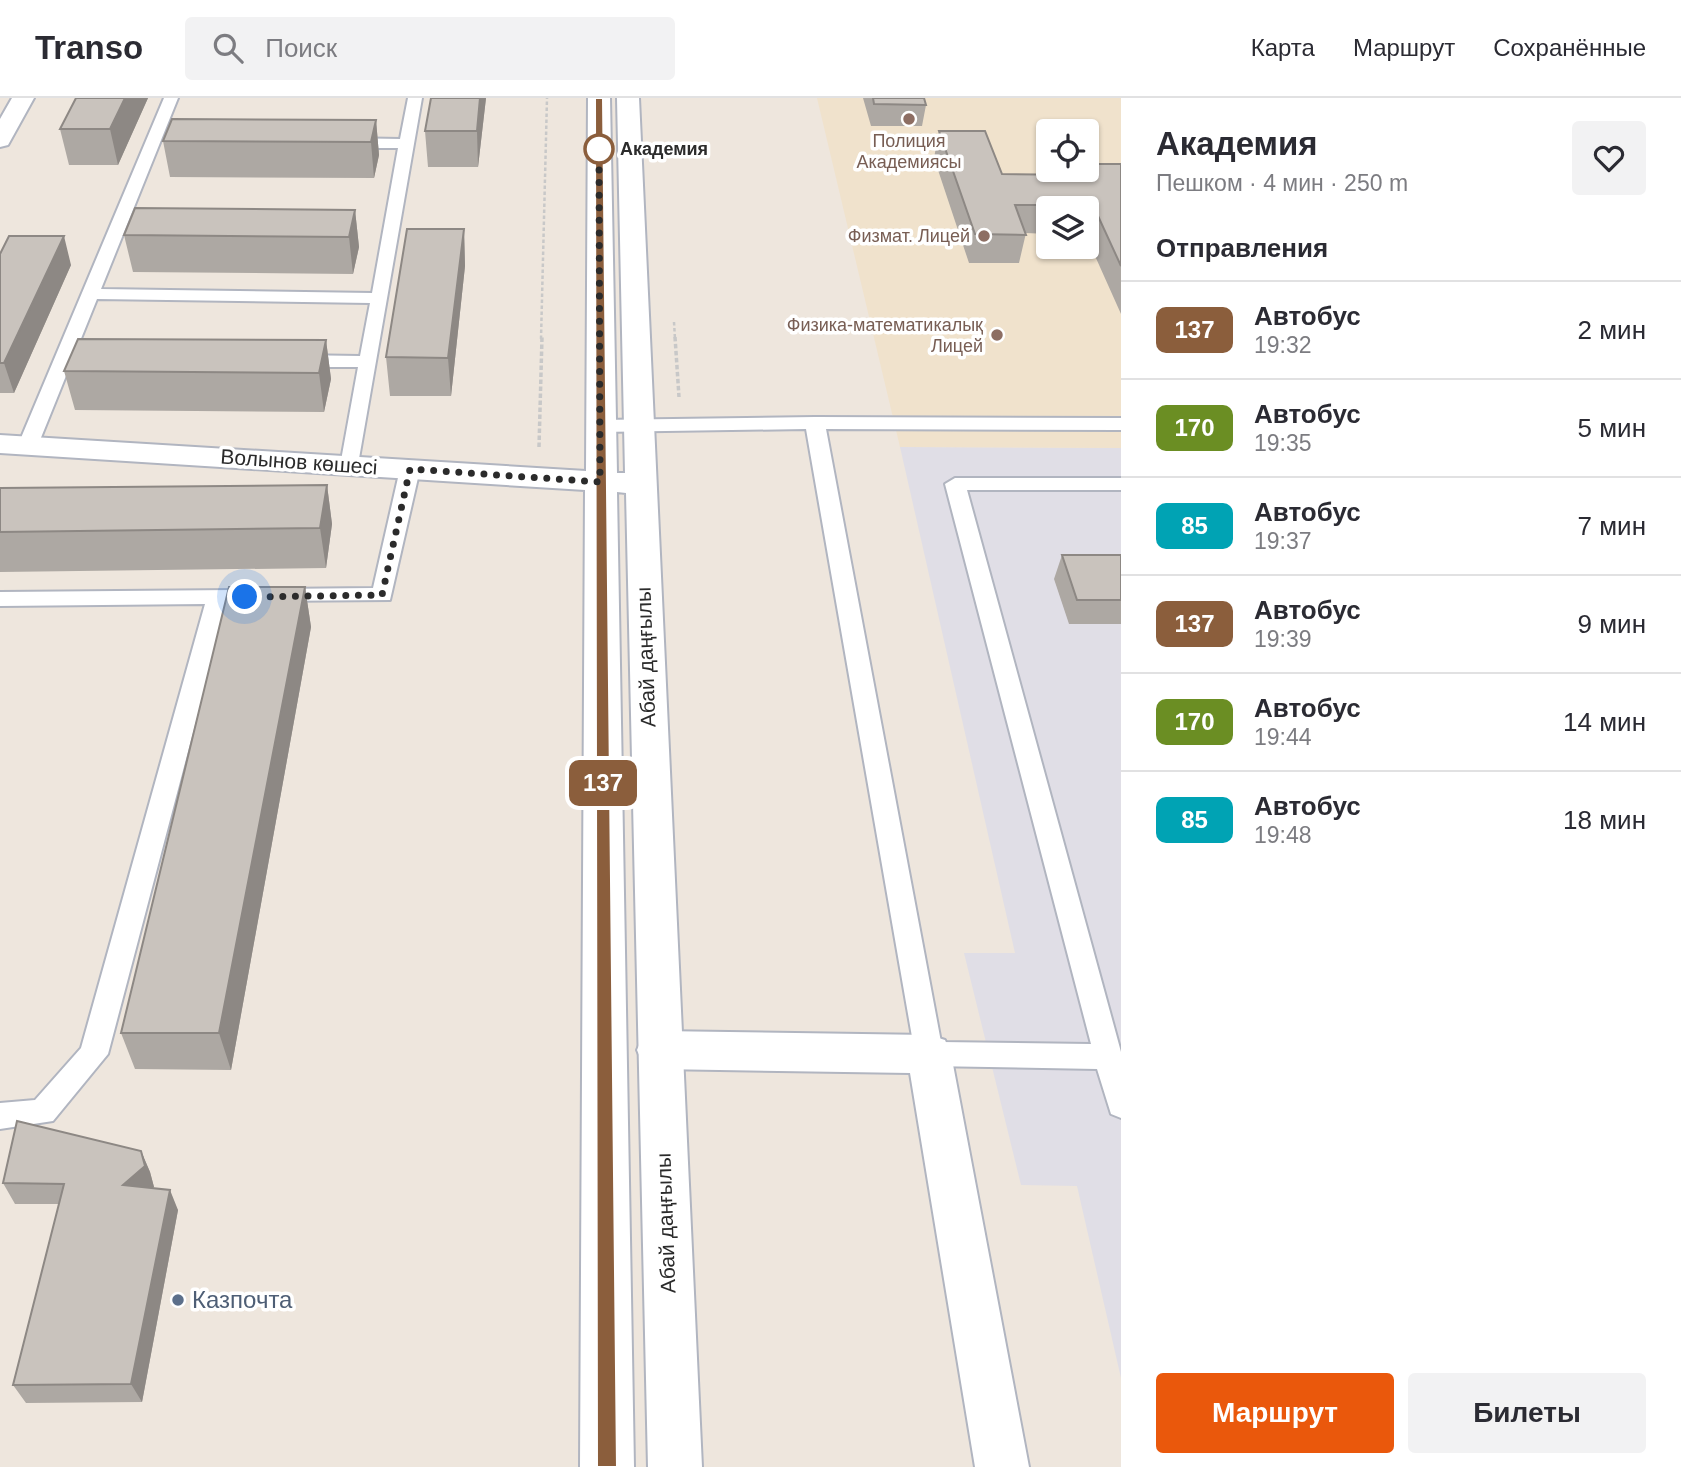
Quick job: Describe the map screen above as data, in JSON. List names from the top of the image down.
{
  "streets": {
    "main road": ["Волынов көшесі", "Абай даңғылы"]
  },
  "crossings": [
    ["Волынов көшесі", "Абай даңғылы"]
  ],
  "places": [
    "Полиция Академиясы",
    "Академия",
    "Физмат. Лицей",
    "Физика-математикалық Лицей",
    "Казпочта"
  ],
  "lines": ["bus line 137"],
  "page": {
    "header": "Transo",
    "search": "Поиск",
    "nav": ["Карта", "Маршрут", "Сохранённые"],
    "on_map": "137",
    "heading": [
      ["Академия", "Пешком · 4 мин · 250 m"],
      "Отправления"
    ],
    "list": [
      {
        "mark": "137",
        "name": "Автобус",
        "note": "19:32",
        "value": "2 мин"
      },
      {
        "mark": "170",
        "name": "Автобус",
        "note": "19:35",
        "value": "5 мин"
      },
      {
        "mark": "85",
        "name": "Автобус",
        "note": "19:37",
        "value": "7 мин"
      },
      {
        "mark": "137",
        "name": "Автобус",
        "note": "19:39",
        "value": "9 мин"
      },
      {
        "mark": "170",
        "name": "Автобус",
        "note": "19:44",
        "value": "14 мин"
      },
      {
        "mark": "85",
        "name": "Автобус",
        "note": "19:48",
        "value": "18 мин"
      }
    ],
    "buttons": ["Маршрут", "Билеты"]
  }
}
